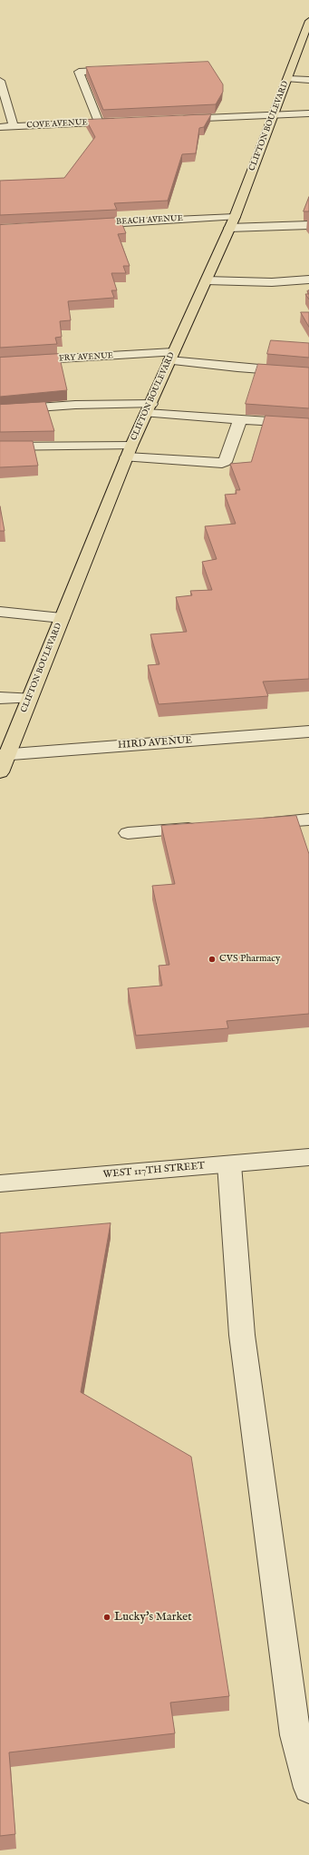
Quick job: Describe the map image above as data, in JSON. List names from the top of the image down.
{
  "streets": {
    "main road": ["CLIFTON BOULEVARD"],
    "street": [
      "COVE AVENUE",
      "BEACH AVENUE",
      "FRY AVENUE",
      "HIRD AVENUE",
      "WEST 117TH STREET"
    ]
  },
  "crossings": [
    ["CLIFTON BOULEVARD", "BEACH AVENUE"],
    ["CLIFTON BOULEVARD", "FRY AVENUE"],
    ["CLIFTON BOULEVARD", "HIRD AVENUE"]
  ],
  "places": ["CVS Pharmacy", "Lucky's Market"]
}
